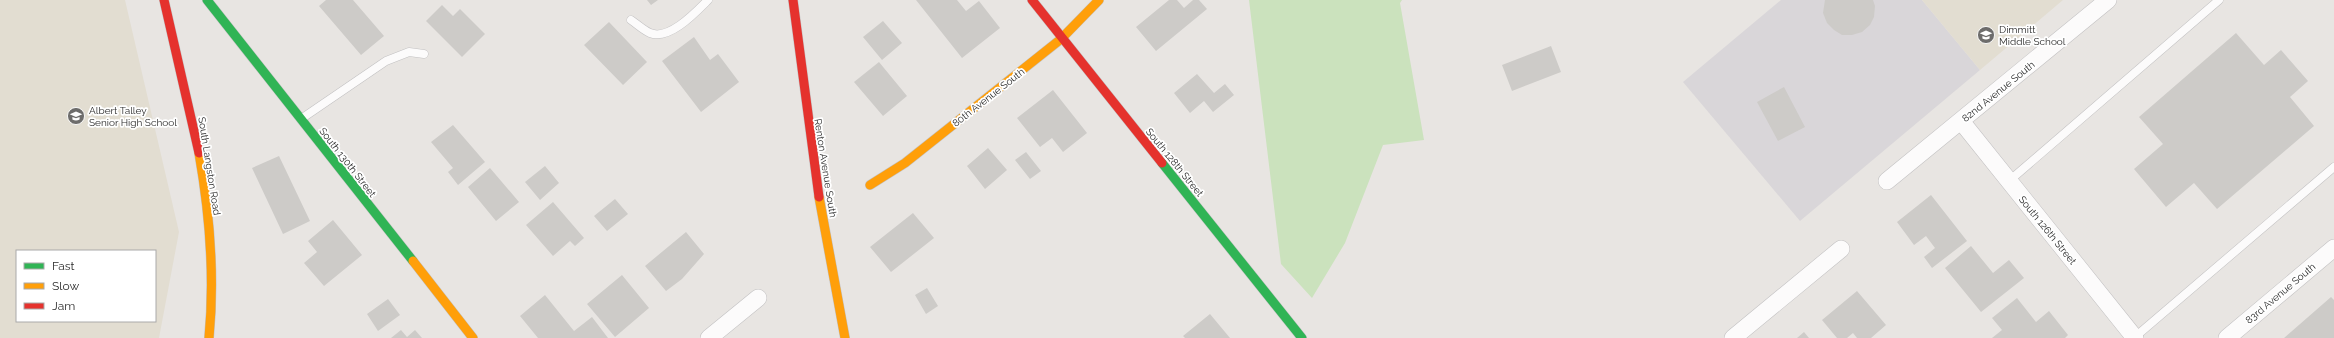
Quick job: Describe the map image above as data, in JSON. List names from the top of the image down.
{
  "streets": {
    "street": [
      "82nd Avenue South",
      "80th Avenue South",
      "South 130th Street",
      "South 128th Street",
      "South Langston Road",
      "Renton Avenue South",
      "South 126th Street",
      "83rd Avenue South"
    ]
  },
  "crossings": [
    ["82nd Avenue South", "South 126th Street"],
    ["80th Avenue South", "South 128th Street"]
  ],
  "places": {
    "school or university": ["Dimmitt Middle School", "Albert Talley Senior High School"]
  },
  "legend": ["Fast", "Slow", "Jam"]
}
